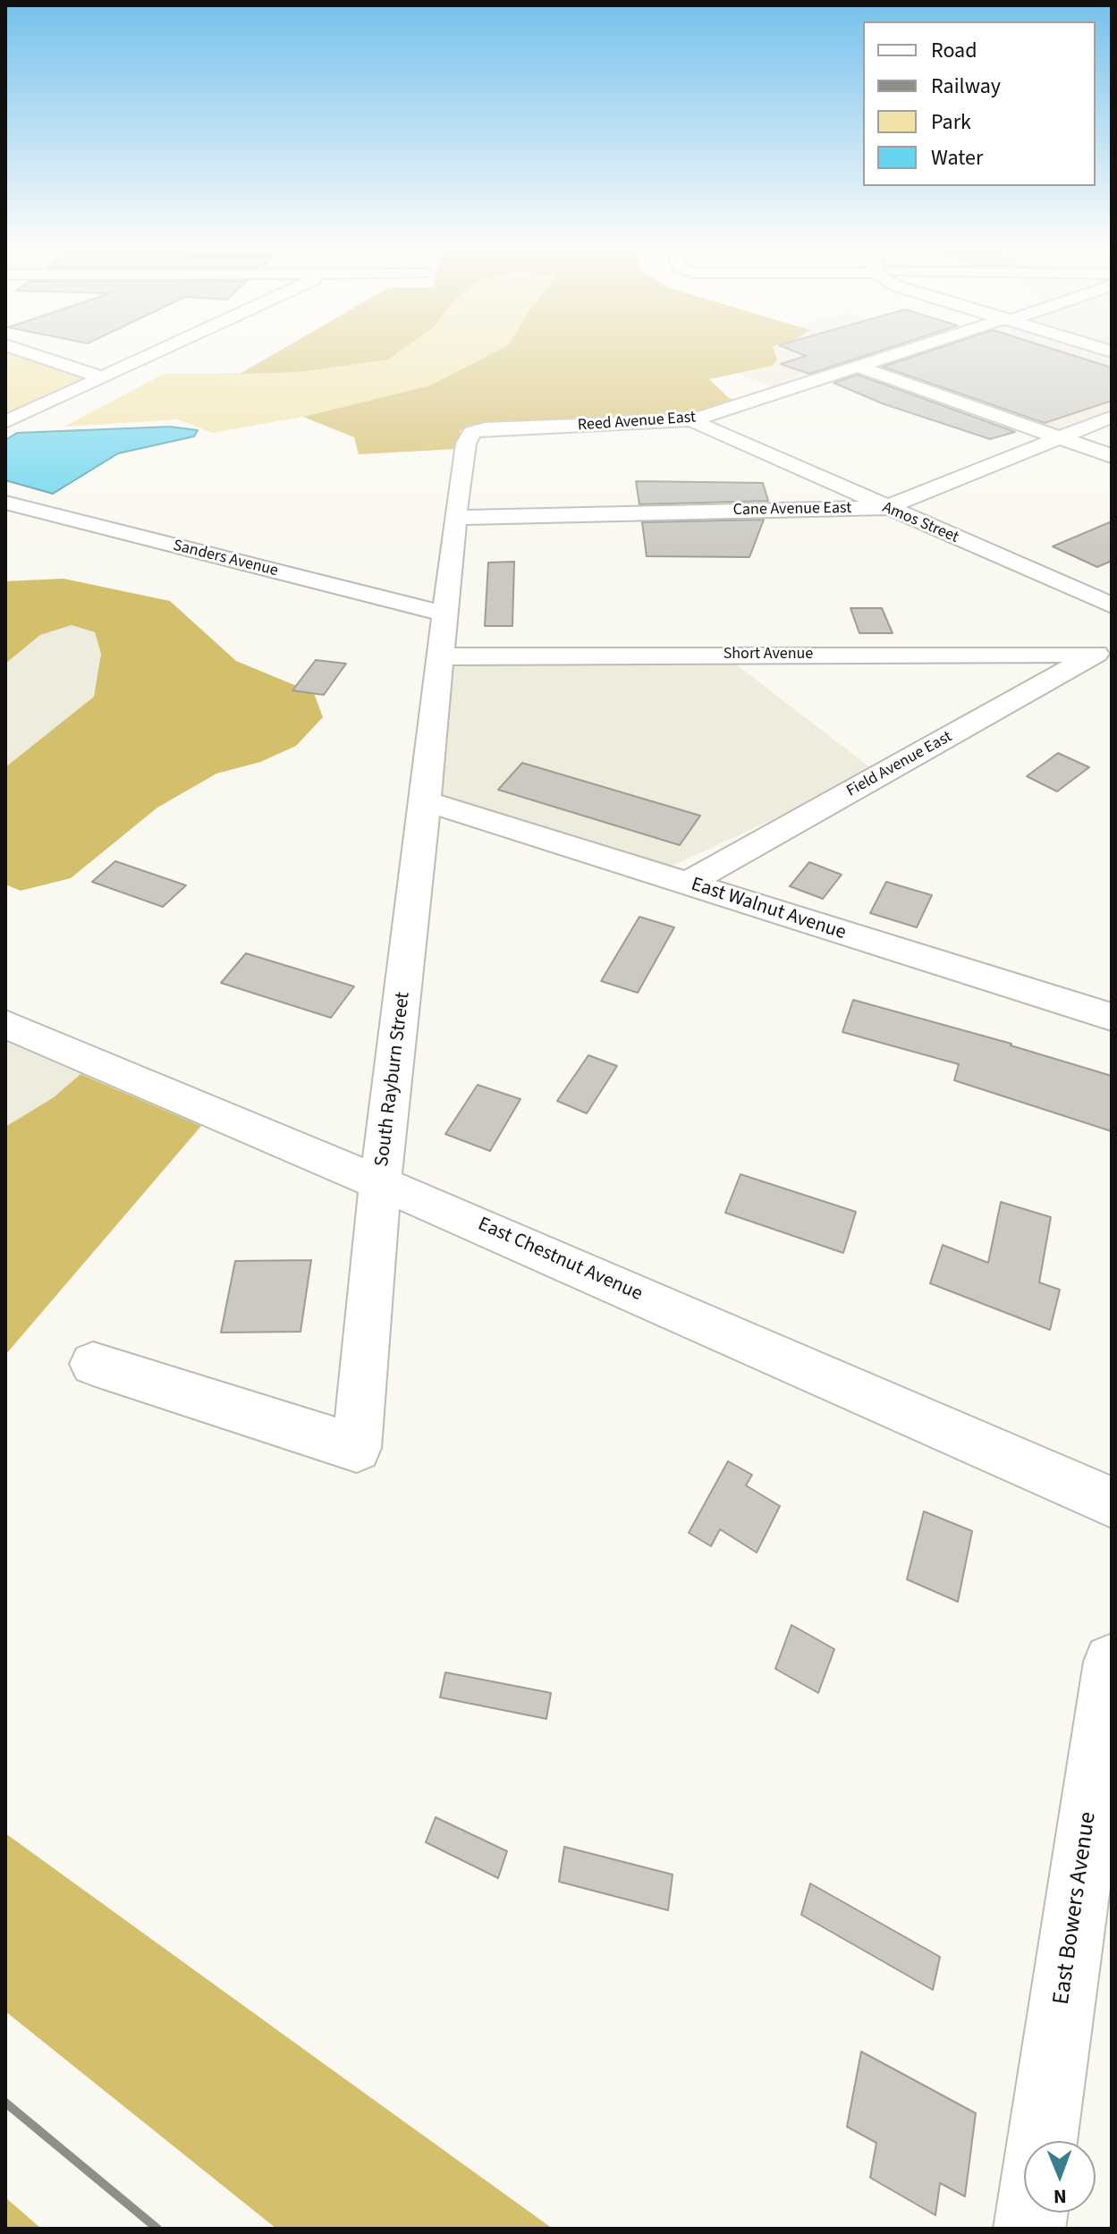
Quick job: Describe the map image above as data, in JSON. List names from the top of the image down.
{
  "streets": {
    "street": [
      "Reed Avenue East",
      "Cane Avenue East",
      "Amos Street",
      "Sanders Avenue",
      "Short Avenue",
      "Field Avenue East",
      "East Walnut Avenue",
      "South Rayburn Street",
      "East Chestnut Avenue",
      "East Bowers Avenue"
    ]
  },
  "crossings": [
    ["Reed Avenue East", "Amos Street"],
    ["Reed Avenue East", "South Rayburn Street"],
    ["Cane Avenue East", "Amos Street"],
    ["Cane Avenue East", "South Rayburn Street"],
    ["Sanders Avenue", "South Rayburn Street"],
    ["Short Avenue", "Field Avenue East"],
    ["Short Avenue", "South Rayburn Street"],
    ["Field Avenue East", "East Walnut Avenue"],
    ["East Walnut Avenue", "South Rayburn Street"],
    ["South Rayburn Street", "East Chestnut Avenue"]
  ],
  "legend": [
    "Road",
    "Railway",
    "Park",
    "Water"
  ],
  "north": "bottom"
}
